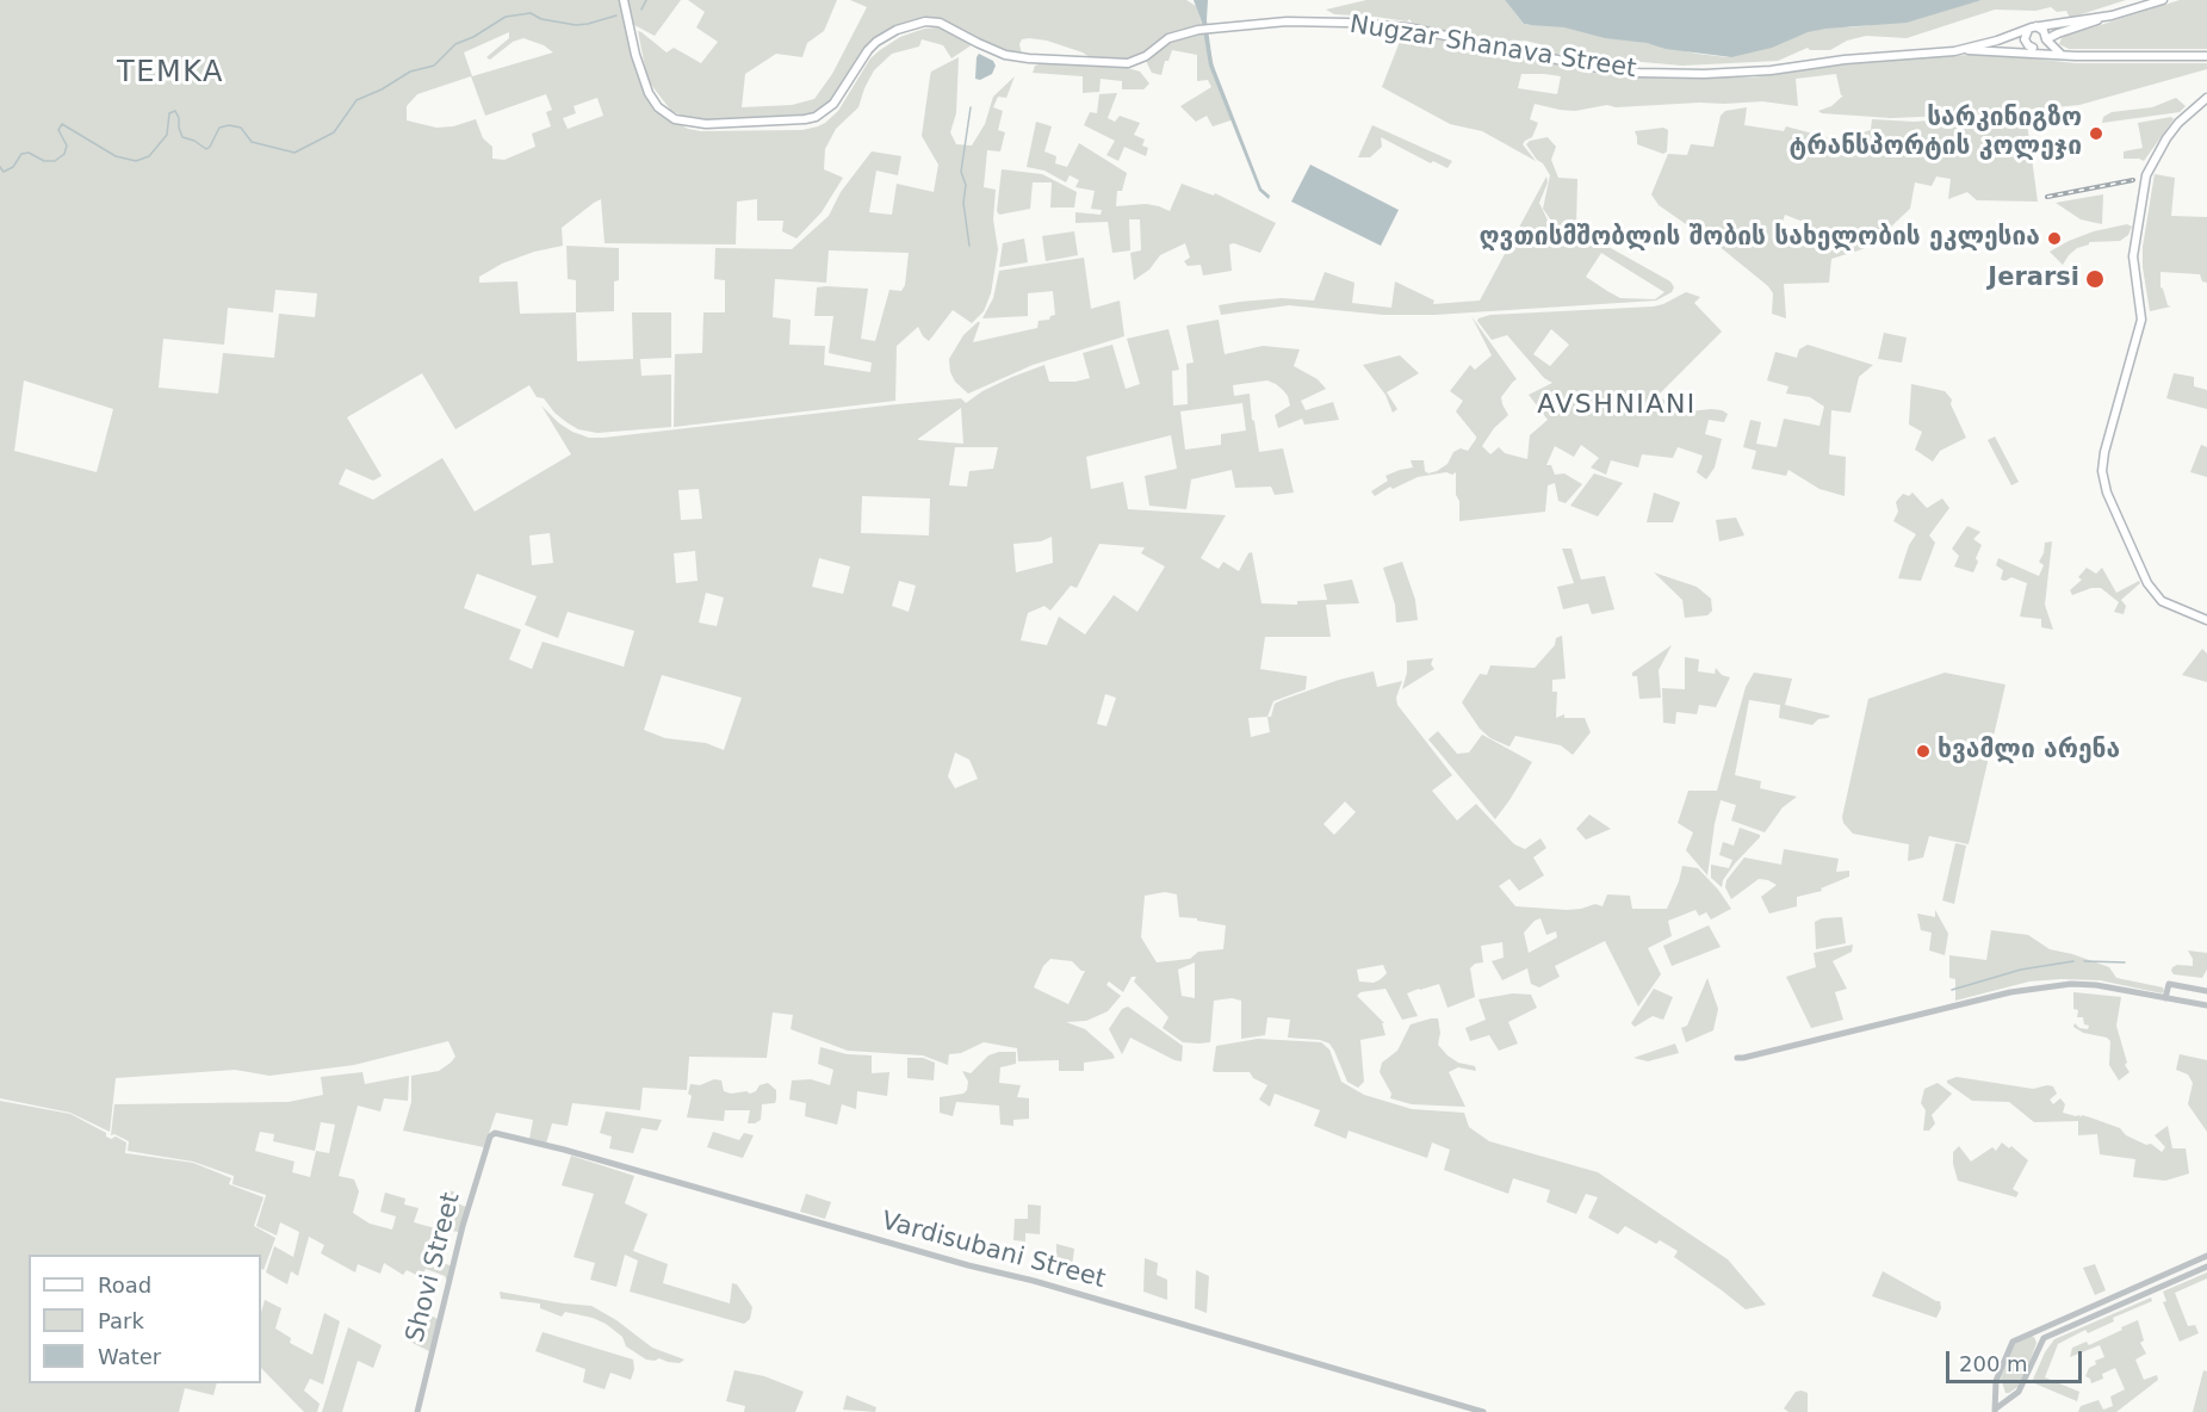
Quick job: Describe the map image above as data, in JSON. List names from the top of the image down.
{
  "streets": {
    "main road": ["Nugzar Shanava Street"],
    "street": ["Vardisubani Street", "Shovi Street"]
  },
  "crossings": [
    ["Vardisubani Street", "Shovi Street"]
  ],
  "districts": ["TEMKA", "AVSHNIANI"],
  "places": [
    "სარკინიგზო ტრანსპორტის კოლეჯი",
    "ღვთისმშობლის შობის სახელობის ეკლესია",
    "Jerarsi",
    "ხვამლი არენა"
  ],
  "legend": ["Road", "Park", "Water"],
  "scale_bar": "200 m"
}
